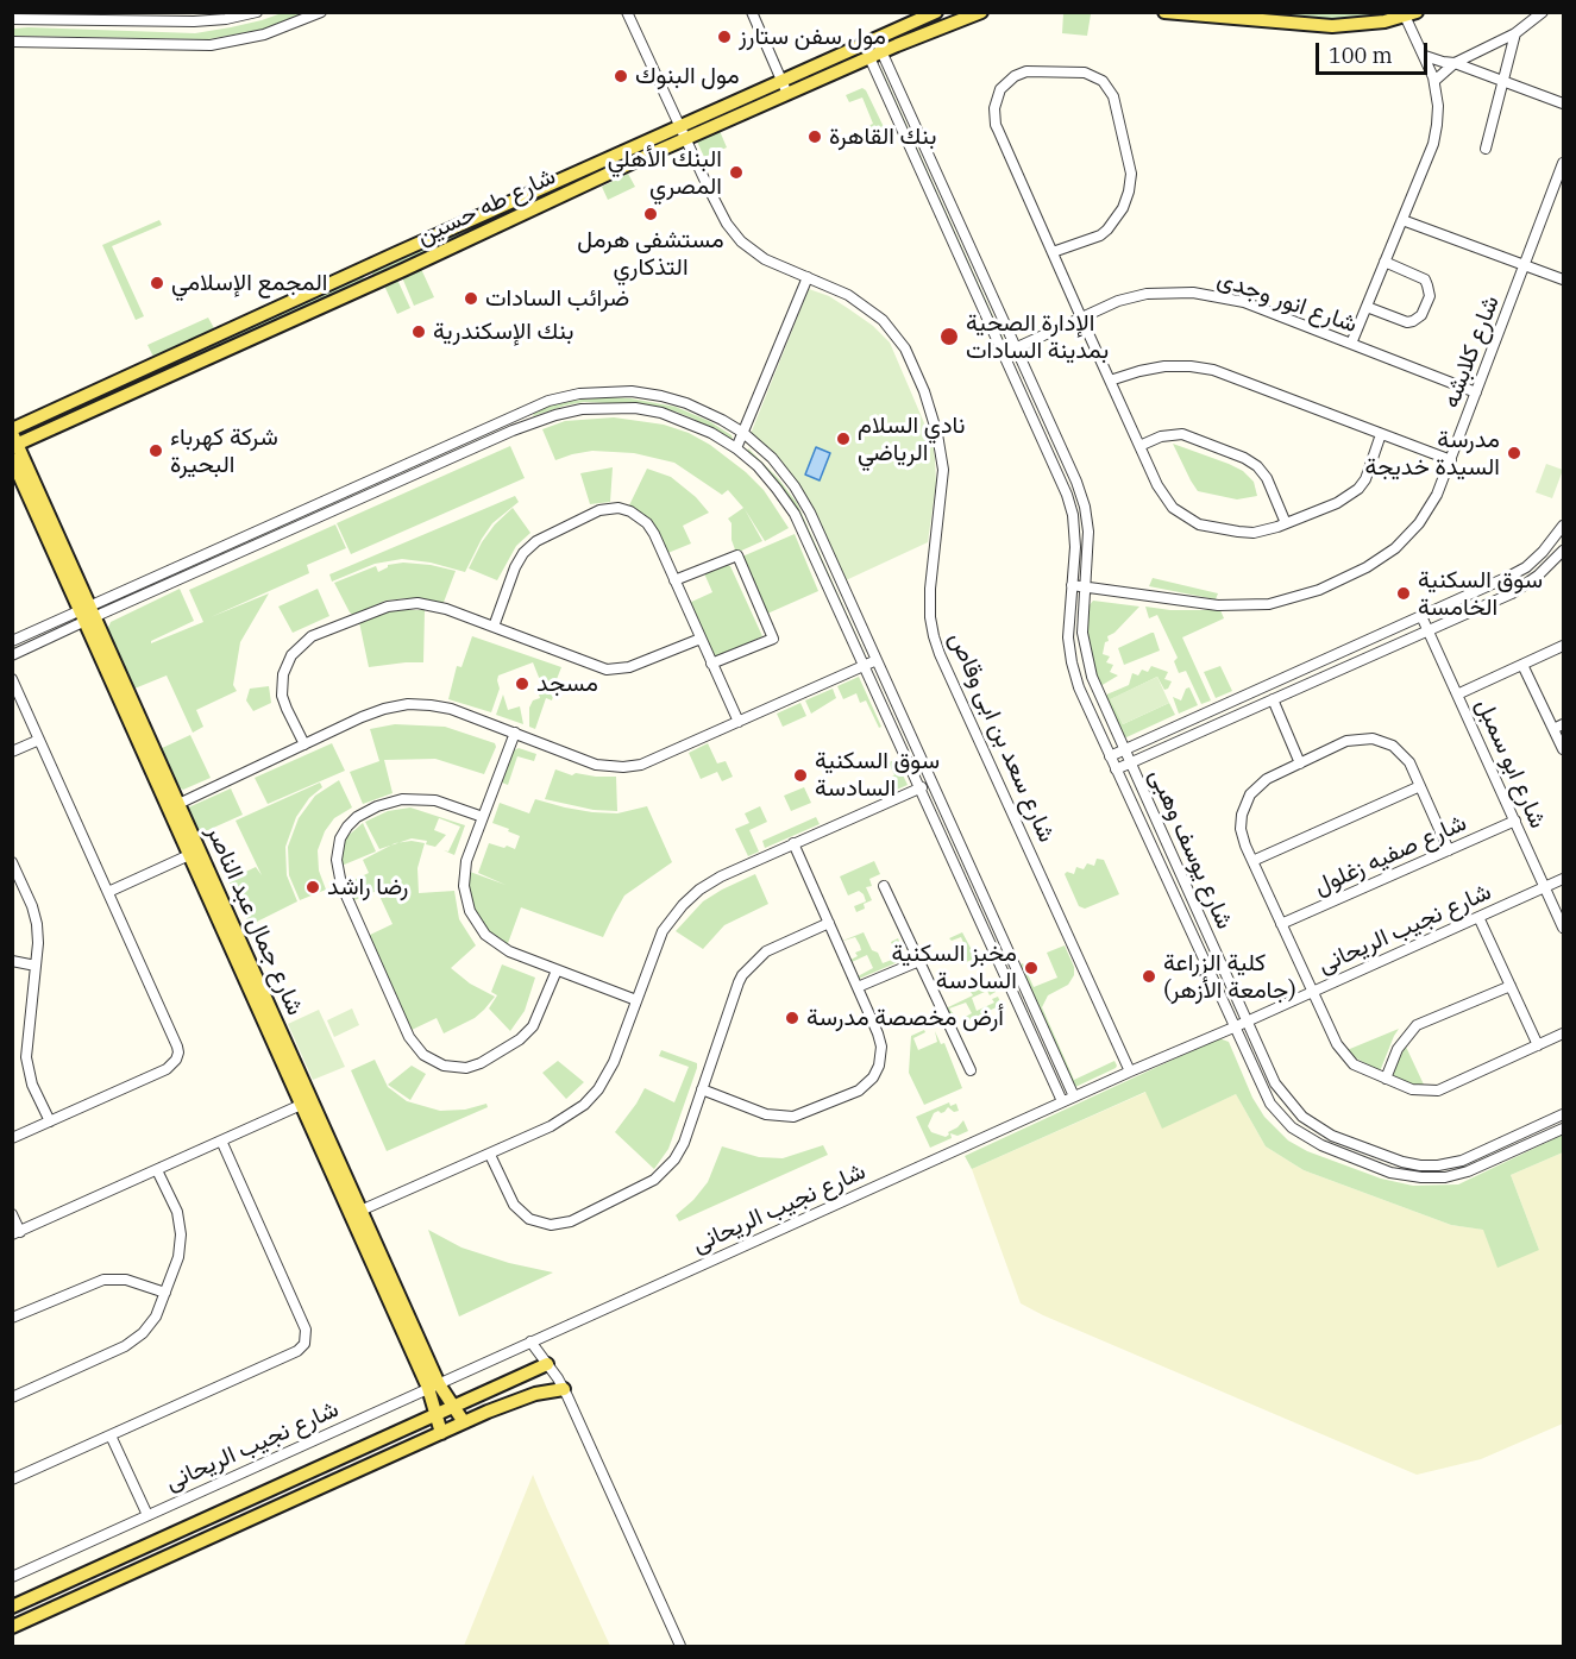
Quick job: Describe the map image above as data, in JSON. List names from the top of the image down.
{
  "streets": {
    "main road": ["شارع طه حسين", "شارع جمال عبد الناصر"],
    "street": [
      "شارع انور وجدى",
      "شارع كلابشه",
      "شارع سعد بن ابى وقاص",
      "شارع ابو سمبل",
      "شارع يوسف وهبى",
      "شارع صفيه زغلول",
      "شارع نجيب الريحانى"
    ]
  },
  "crossings": [
    ["شارع طه حسين", "شارع سعد بن ابى وقاص"],
    ["شارع طه حسين", "شارع يوسف وهبى"],
    ["شارع طه حسين", "شارع جمال عبد الناصر"],
    ["شارع انور وجدى", "شارع كلابشه"],
    ["شارع انور وجدى", "شارع يوسف وهبى"],
    ["شارع كلابشه", "شارع يوسف وهبى"],
    ["شارع سعد بن ابى وقاص", "شارع نجيب الريحانى"],
    ["شارع ابو سمبل", "شارع يوسف وهبى"],
    ["شارع ابو سمبل", "شارع صفيه زغلول"],
    ["شارع ابو سمبل", "شارع نجيب الريحانى"],
    ["شارع يوسف وهبى", "شارع نجيب الريحانى"],
    ["شارع جمال عبد الناصر", "شارع نجيب الريحانى"]
  ],
  "places": [
    "مول سفن ستارز",
    "مول البنوك",
    "بنك القاهرة",
    "البنك الأهلي المصري",
    "مستشفى هرمل التذكاري",
    "المجمع الإسلامي",
    "ضرائب السادات",
    "بنك الإسكندرية",
    "الإدارة الصحية بمدينة السادات",
    "نادي السلام الرياضي",
    "شركة كهرباء البحيرة",
    "مدرسة السيدة خديجة",
    "سوق السكنية الخامسة",
    "مسجد",
    "سوق السكنية السادسة",
    "رضا راشد",
    "مخبز السكنية السادسة",
    "كلية الزراعة (جامعة الأزهر)",
    "أرض مخصصة مدرسة"
  ],
  "scale_bar": "100 m"
}
